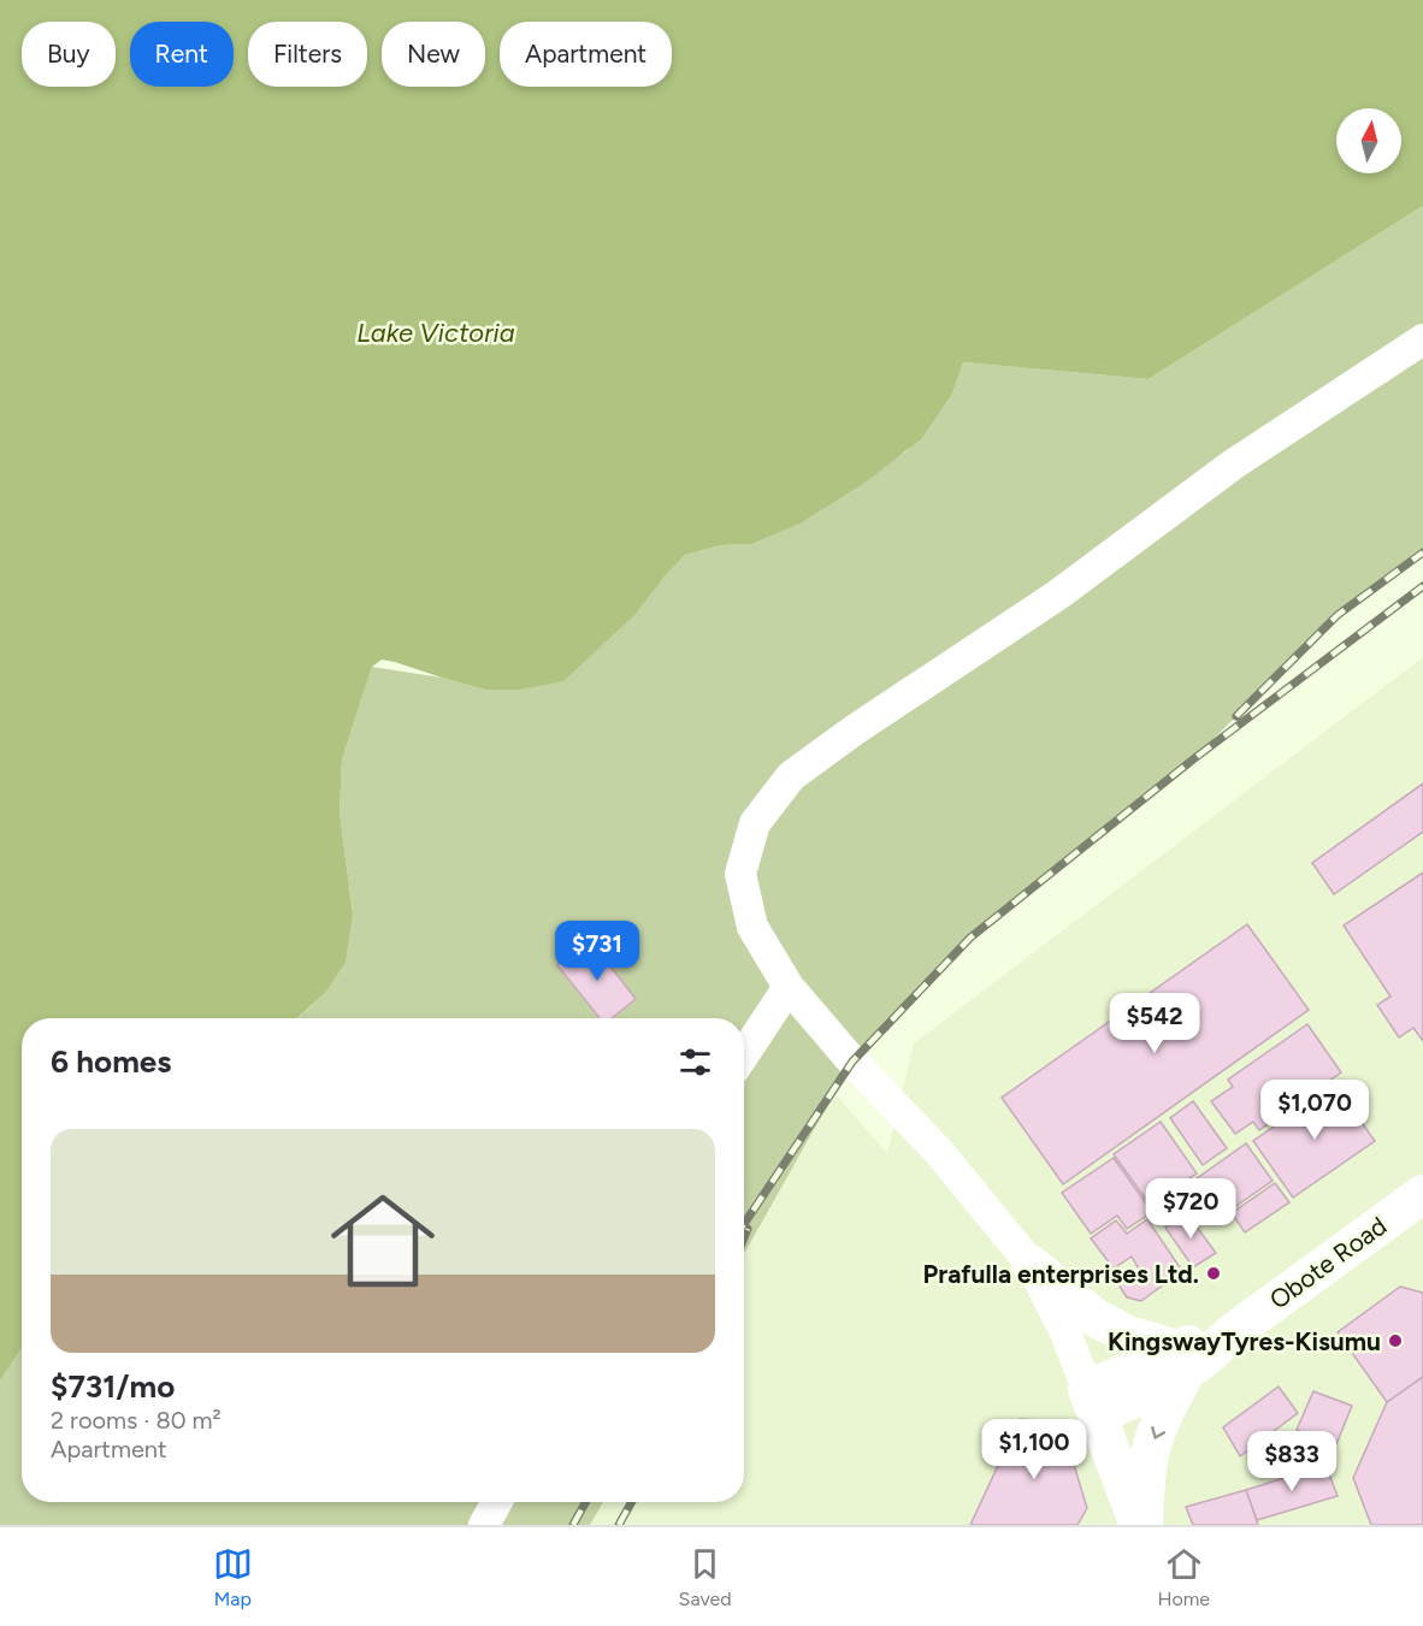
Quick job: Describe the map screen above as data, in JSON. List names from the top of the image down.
{
  "streets": {
    "main road": ["Obote Road"]
  },
  "water": ["Lake Victoria"],
  "places": ["Prafulla enterprises Ltd.", "KingswayTyres-Kisumu"],
  "north": "top",
  "page": {
    "chip": [
      "Buy",
      "Rent",
      "Filters",
      "New",
      "Apartment"
    ],
    "price": [
      "$731",
      "$542",
      "$1,070",
      "$720",
      "$1,100",
      "$833"
    ],
    "heading": "6 homes",
    "list": [
      {
        "name": "$731/mo",
        "note": "2 rooms · 80 m² · Apartment"
      }
    ],
    "tabs": ["Map", "Saved", "Home"]
  }
}
